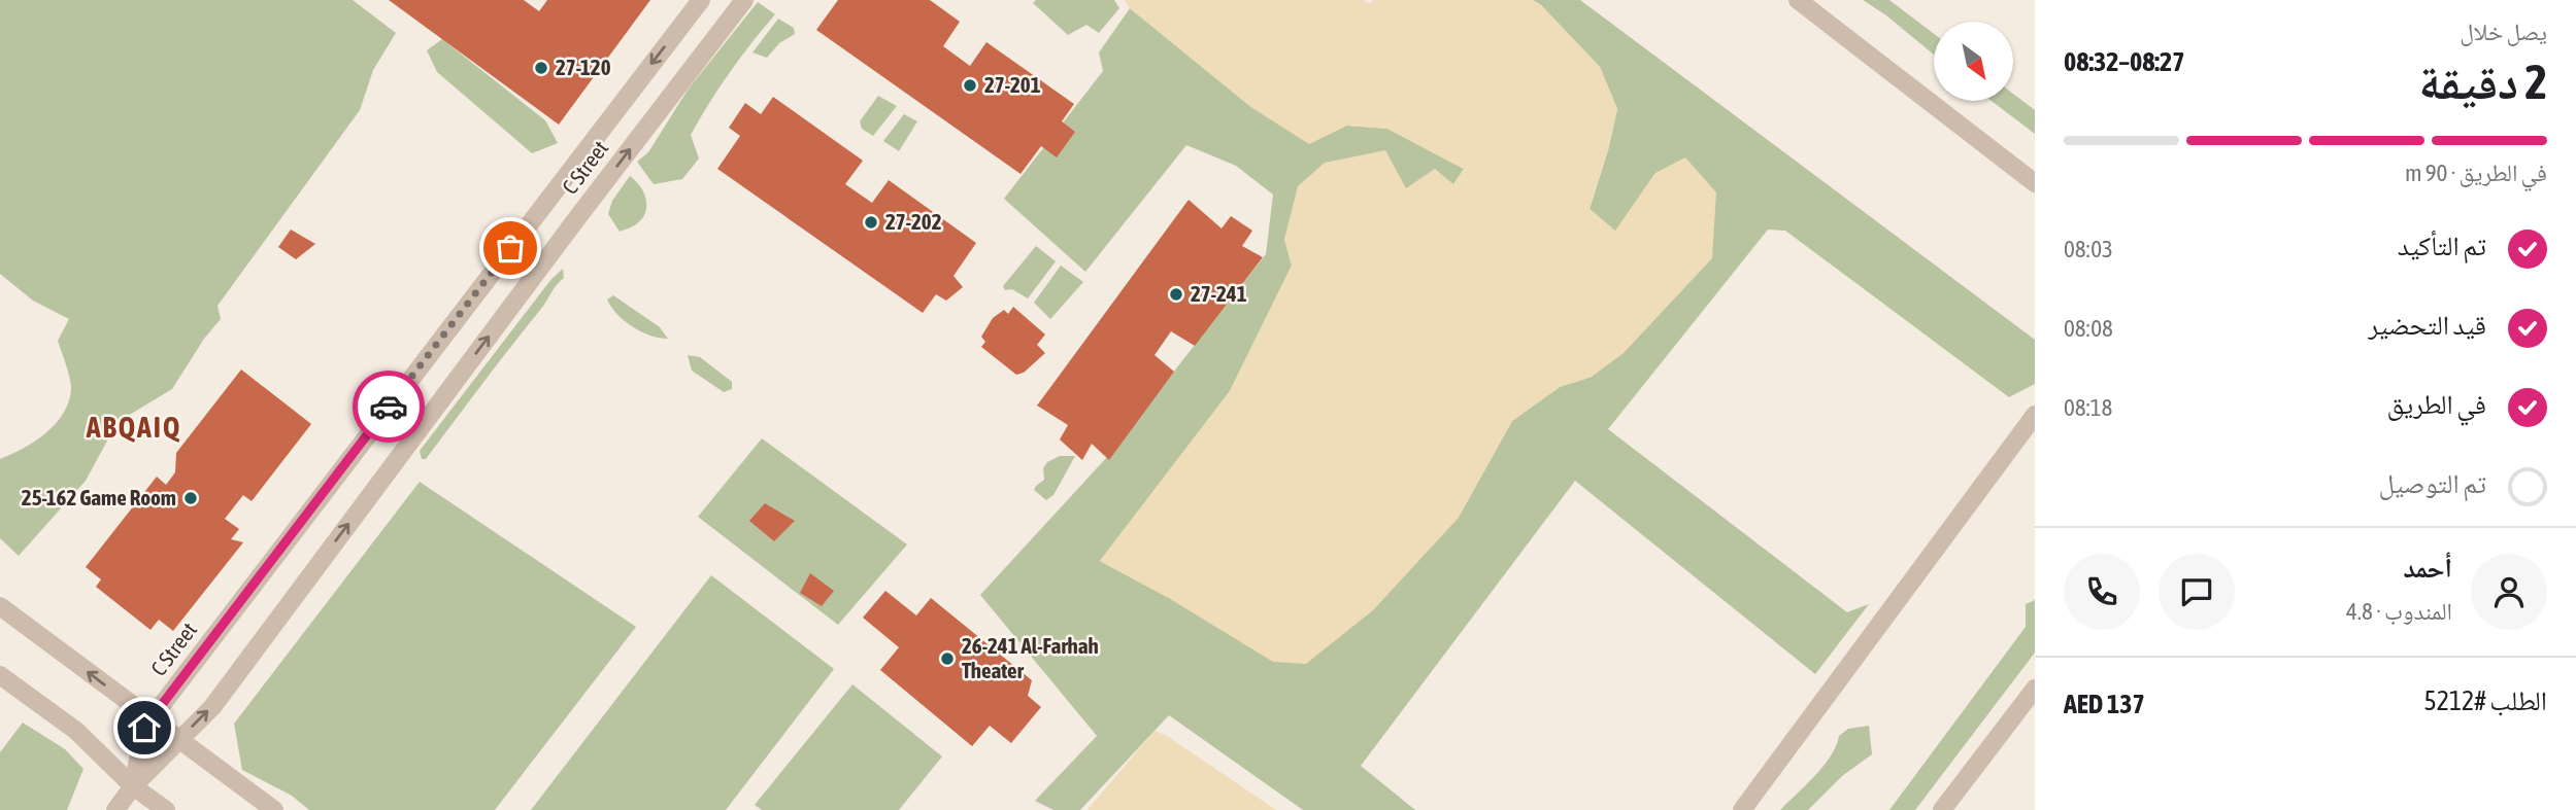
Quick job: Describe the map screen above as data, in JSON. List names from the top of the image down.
{
  "streets": {
    "street": ["C Street"]
  },
  "districts": ["ABQAIQ"],
  "places": [
    "27-120",
    "27-201",
    "27-202",
    "27-241",
    "25-162 Game Room",
    "26-241 Al-Farhah Theater"
  ],
  "north": "bottom right",
  "page": {
    "heading": ["2 دقيقة", "يصل خلال", "08:27–08:32"],
    "panel": [
      "أحمد",
      "المندوب · 4.8",
      "الطلب #5212",
      "AED 137"
    ],
    "bar": "في الطريق · 90 m",
    "list": [
      ["تم التأكيد", "08:03"],
      ["قيد التحضير", "08:08"],
      ["في الطريق", "08:18"],
      "تم التوصيل"
    ]
  }
}
